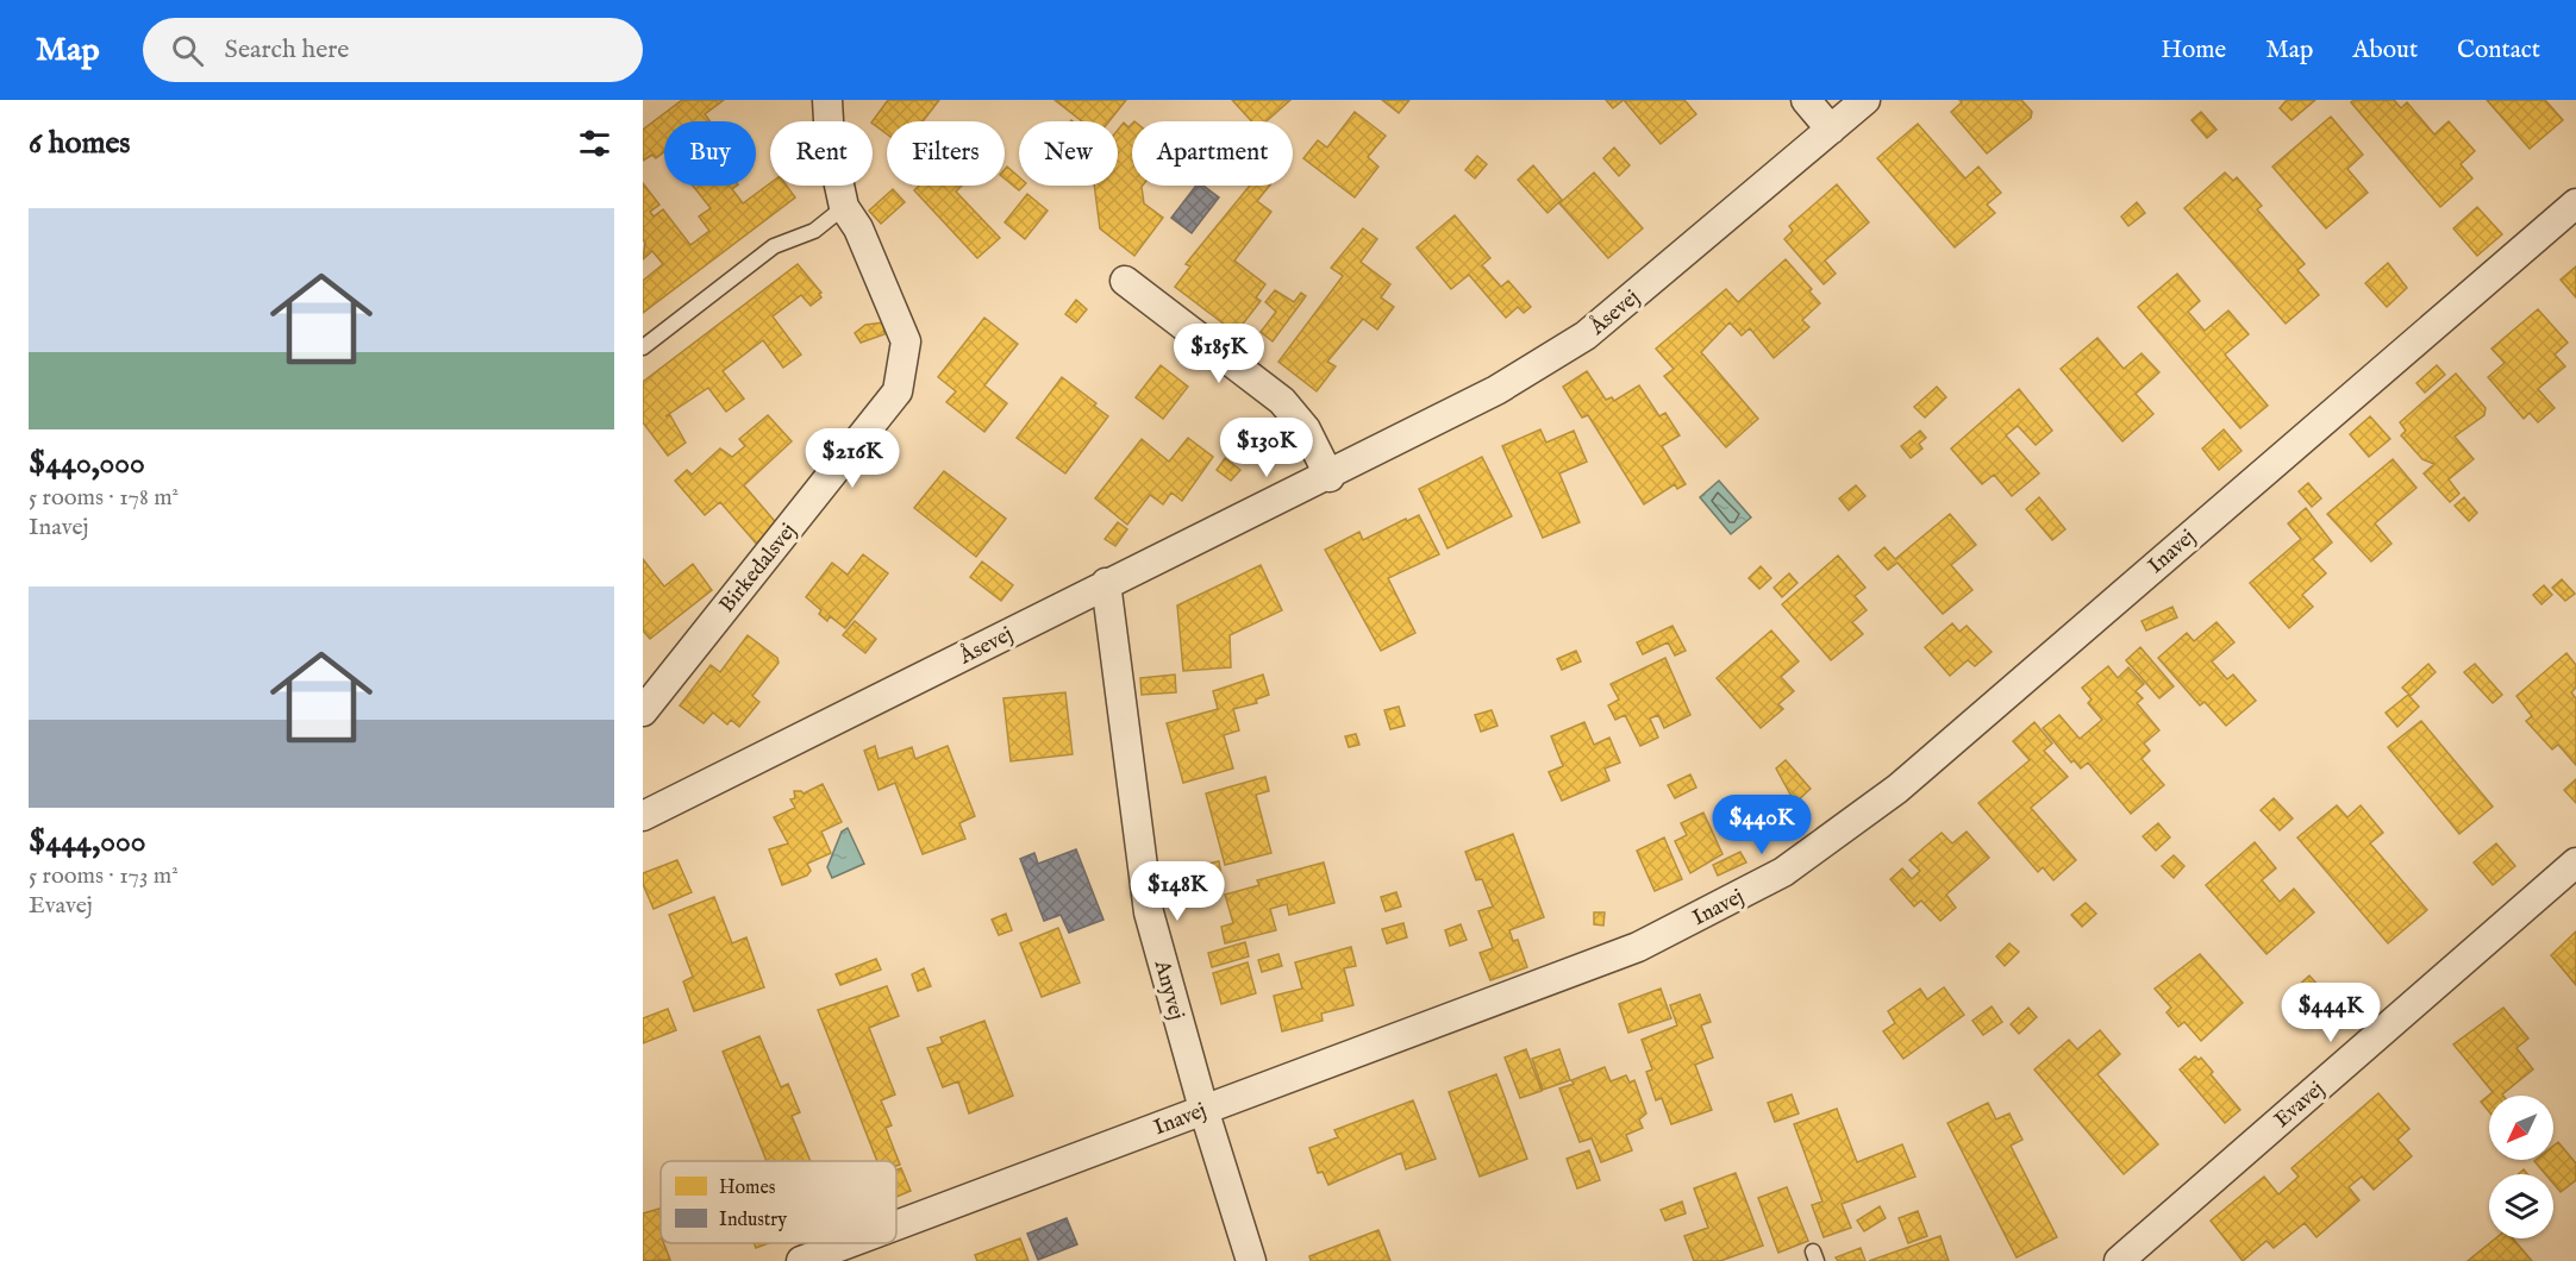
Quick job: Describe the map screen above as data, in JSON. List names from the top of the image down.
{
  "streets": {
    "street": [
      "Åsevej",
      "Inavej",
      "Birkedalsvej",
      "Anyvej",
      "Evavej"
    ]
  },
  "crossings": [
    ["Åsevej", "Anyvej"],
    ["Inavej", "Anyvej"]
  ],
  "legend": ["Homes", "Industry"],
  "north": "bottom left",
  "page": {
    "header": "Map",
    "search": "Search here",
    "nav": [
      "Home",
      "Map",
      "About",
      "Contact"
    ],
    "heading": "6 homes",
    "chip": [
      "Buy",
      "Rent",
      "Filters",
      "New",
      "Apartment"
    ],
    "list": [
      {
        "name": "$440,000",
        "note": "5 rooms · 178 m² · Inavej"
      },
      {
        "name": "$444,000",
        "note": "5 rooms · 173 m² · Evavej"
      }
    ],
    "price": [
      "$185K",
      "$130K",
      "$216K",
      "$440K",
      "$148K",
      "$444K"
    ]
  }
}
